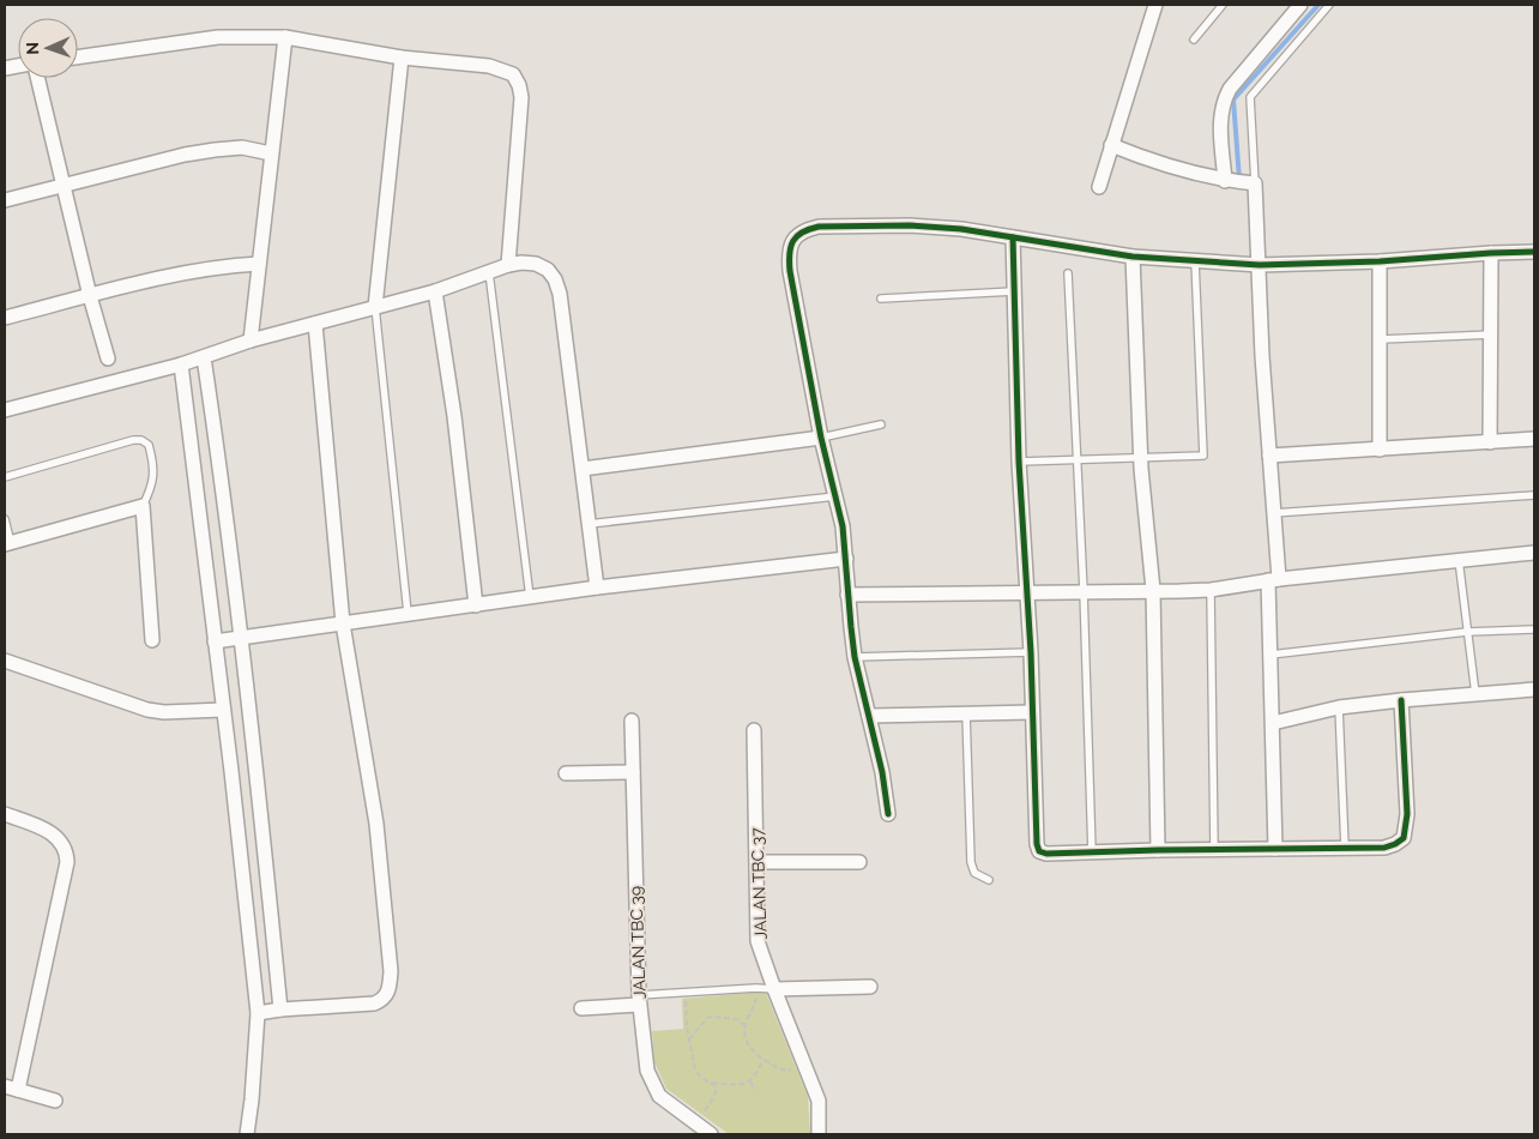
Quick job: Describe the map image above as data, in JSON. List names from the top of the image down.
{
  "streets": {
    "street": ["JALAN TBC 37", "JALAN TBC 39"]
  },
  "north": "left"
}
